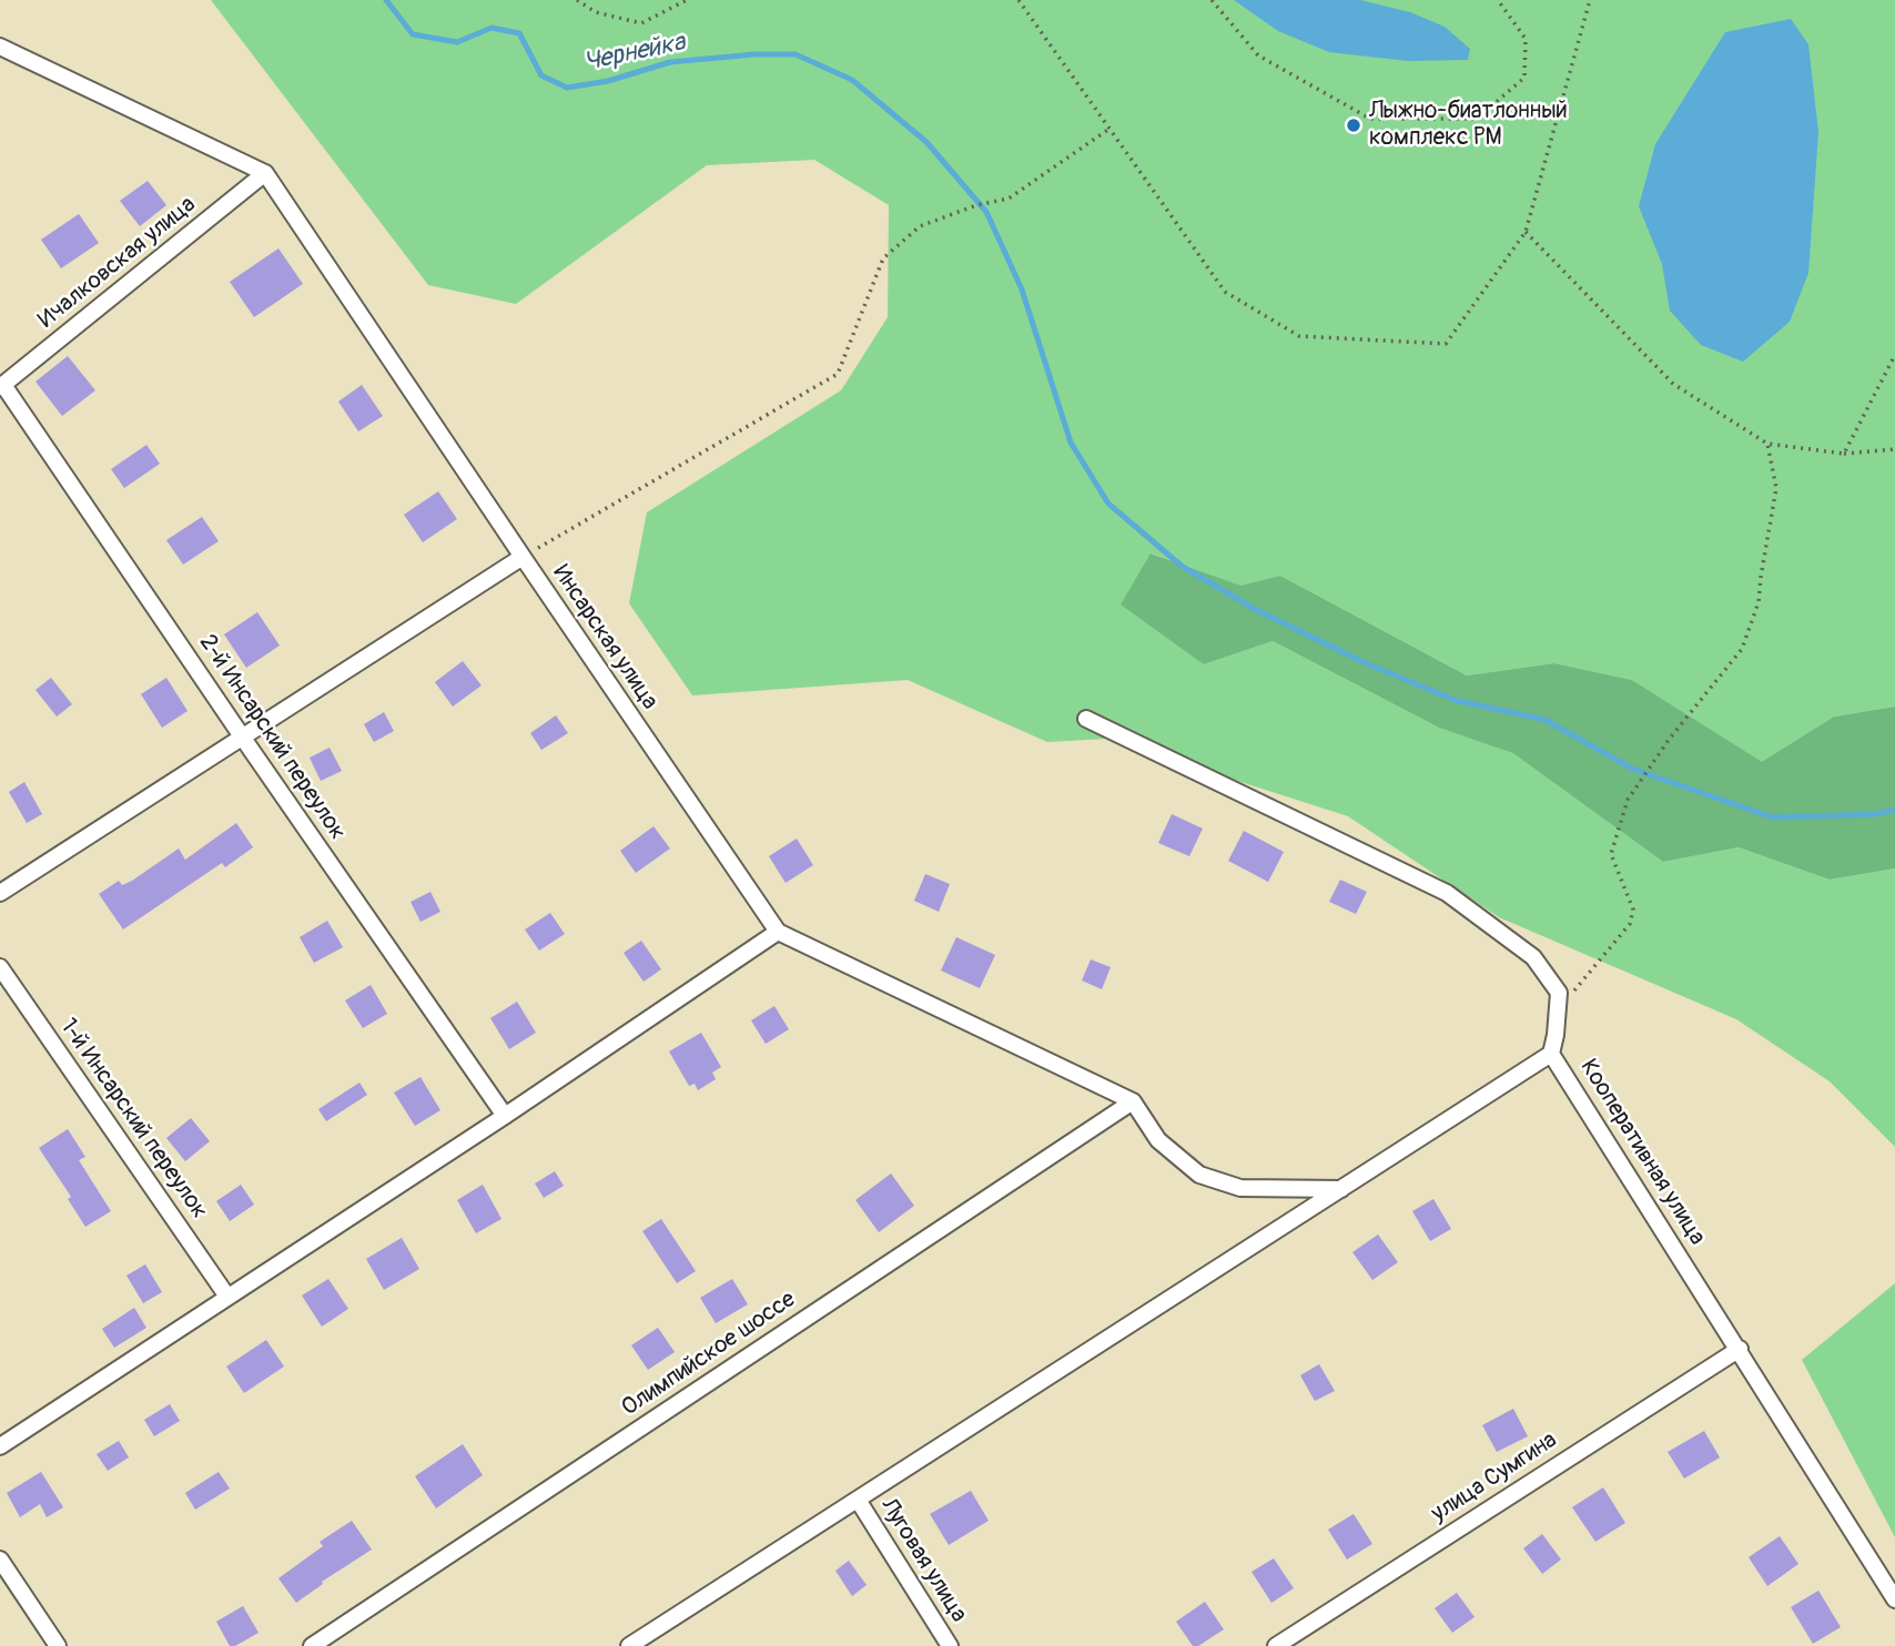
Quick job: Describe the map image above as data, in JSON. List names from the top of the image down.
{
  "streets": {
    "street": [
      "Ичалковская улица",
      "Инсарская улица",
      "2-й Инсарский переулок",
      "1-й Инсарский переулок",
      "Кооперативная улица",
      "Олимпийское шоссе",
      "улица Сумгина",
      "Луговая улица"
    ]
  },
  "crossings": [
    ["Ичалковская улица", "2-й Инсарский переулок"],
    ["Инсарская улица", "2-й Инсарский переулок"],
    ["Кооперативная улица", "улица Сумгина"]
  ],
  "water": ["Чернейка"],
  "places": ["Лыжно-биатлонный комплекс РМ"]
}
